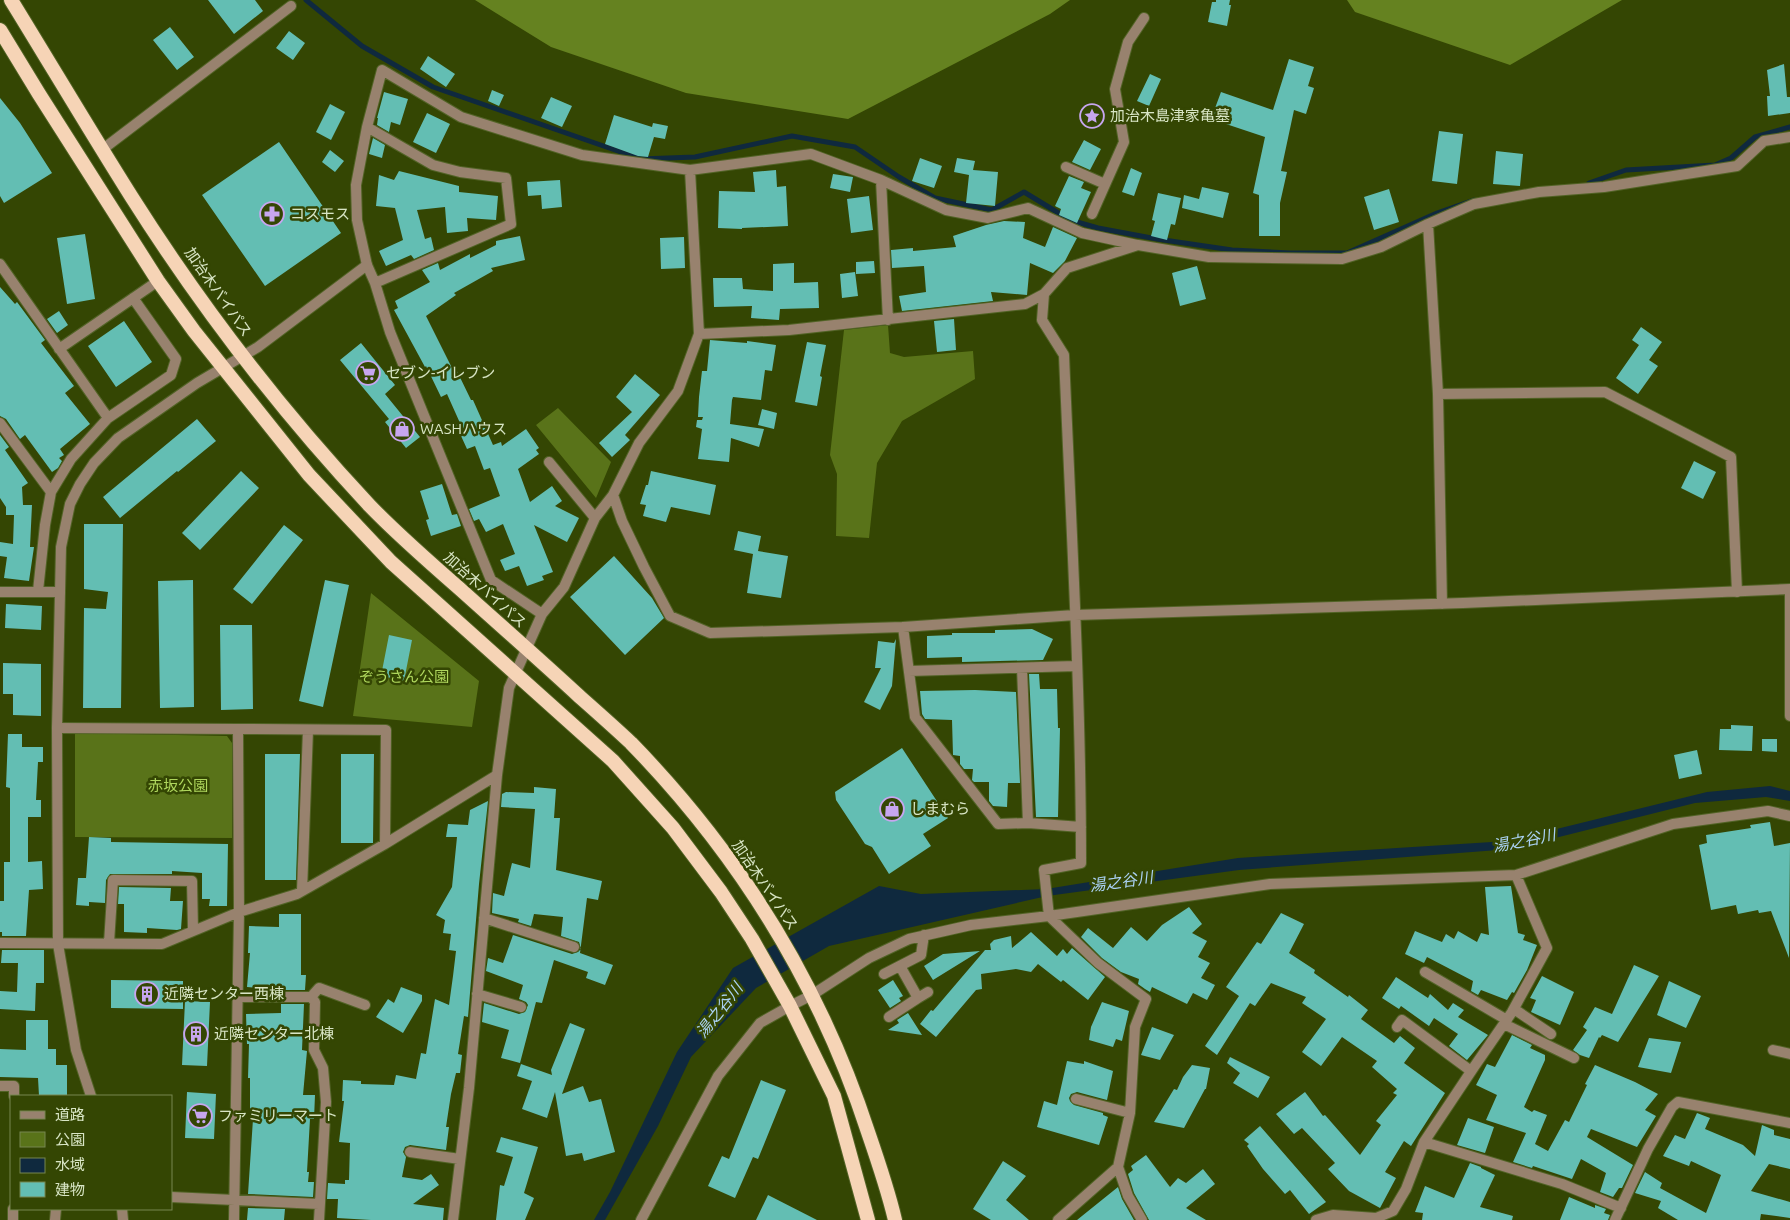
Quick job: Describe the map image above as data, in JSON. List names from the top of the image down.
{
  "streets": {
    "highway": ["加治木バイパス"]
  },
  "water": ["湯之谷川"],
  "parks": ["ぞうさん公園", "赤坂公園"],
  "places": {
    "place": ["加治木島津家亀墓"],
    "pharmacy": ["コスモス"],
    "supermarket": ["セブン-イレブン", "ファミリーマート"],
    "shop": ["WASHハウス", "しまむら"],
    "building": ["近隣センター西棟", "近隣センター北棟"]
  },
  "legend": [
    "道路",
    "公園",
    "水域",
    "建物"
  ]
}
